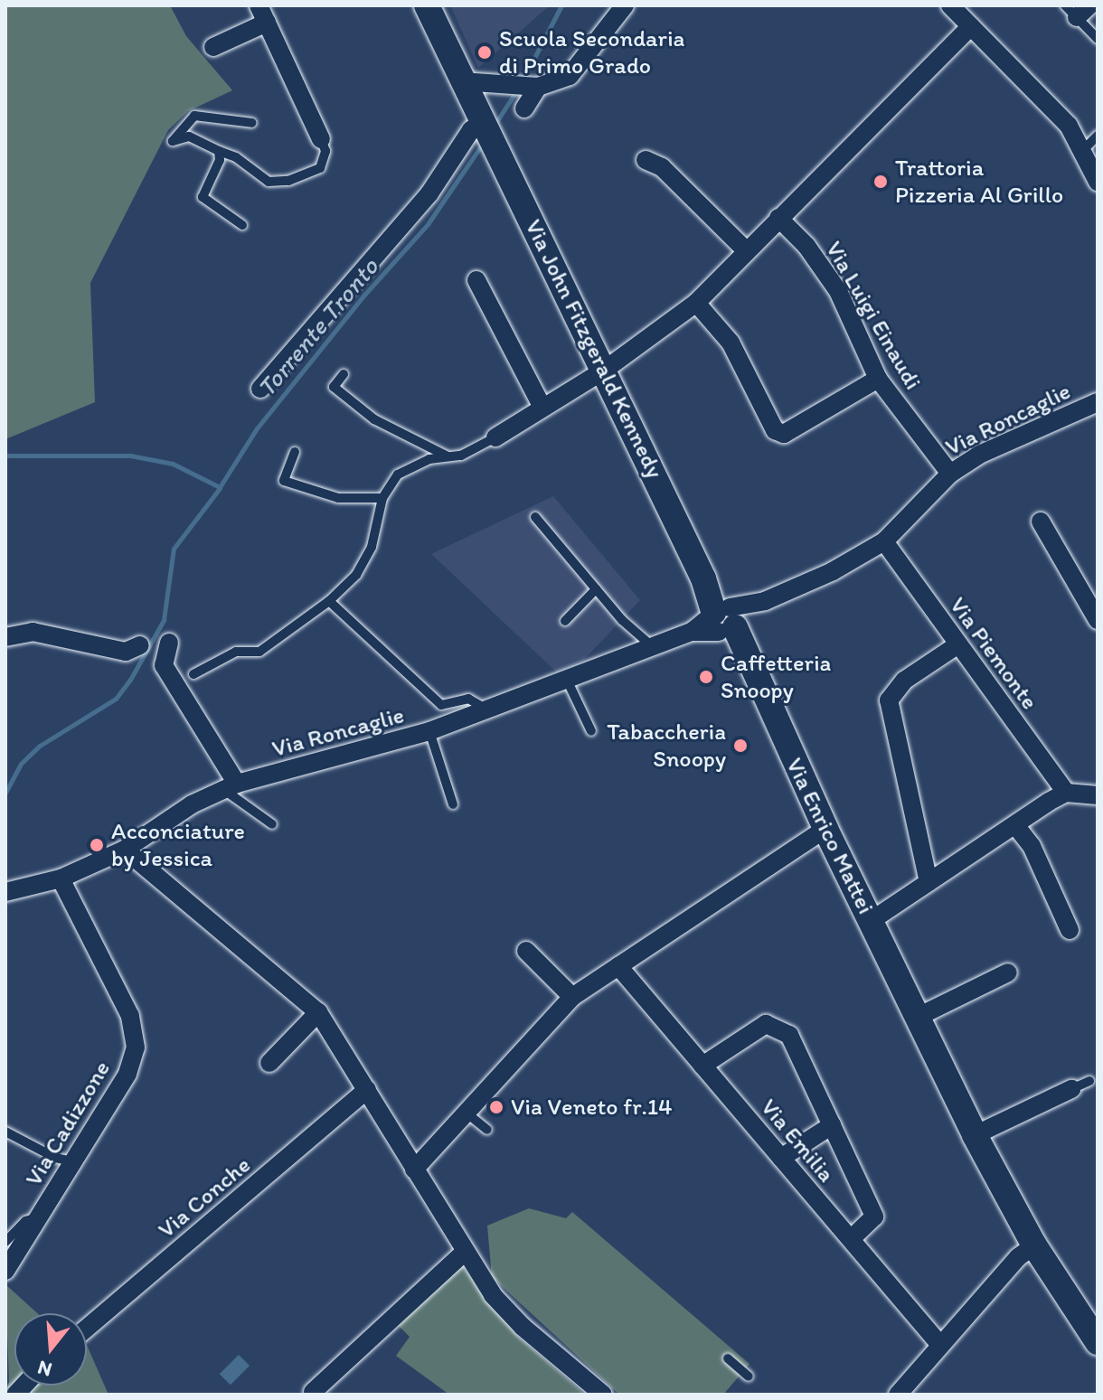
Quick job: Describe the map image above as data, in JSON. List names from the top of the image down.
{
  "streets": {
    "street": [
      "Via Luigi Einaudi",
      "Via John Fitzgerald Kennedy",
      "Via Roncaglie",
      "Via Piemonte",
      "Via Enrico Mattei",
      "Via Cadizzone",
      "Via Emilia",
      "Via Conche"
    ]
  },
  "crossings": [
    ["Via Luigi Einaudi", "Via Roncaglie"],
    ["Via John Fitzgerald Kennedy", "Via Roncaglie"],
    ["Via John Fitzgerald Kennedy", "Via Enrico Mattei"],
    ["Via Roncaglie", "Via Piemonte"],
    ["Via Roncaglie", "Via Enrico Mattei"],
    ["Via Roncaglie", "Via Cadizzone"]
  ],
  "water": ["Torrente Tronto"],
  "places": [
    "Scuola Secondaria di Primo Grado",
    "Trattoria Pizzeria Al Grillo",
    "Caffetteria Snoopy",
    "Tabaccheria Snoopy",
    "Acconciature by Jessica",
    "Via Veneto fr.14"
  ],
  "north": "bottom"
}
